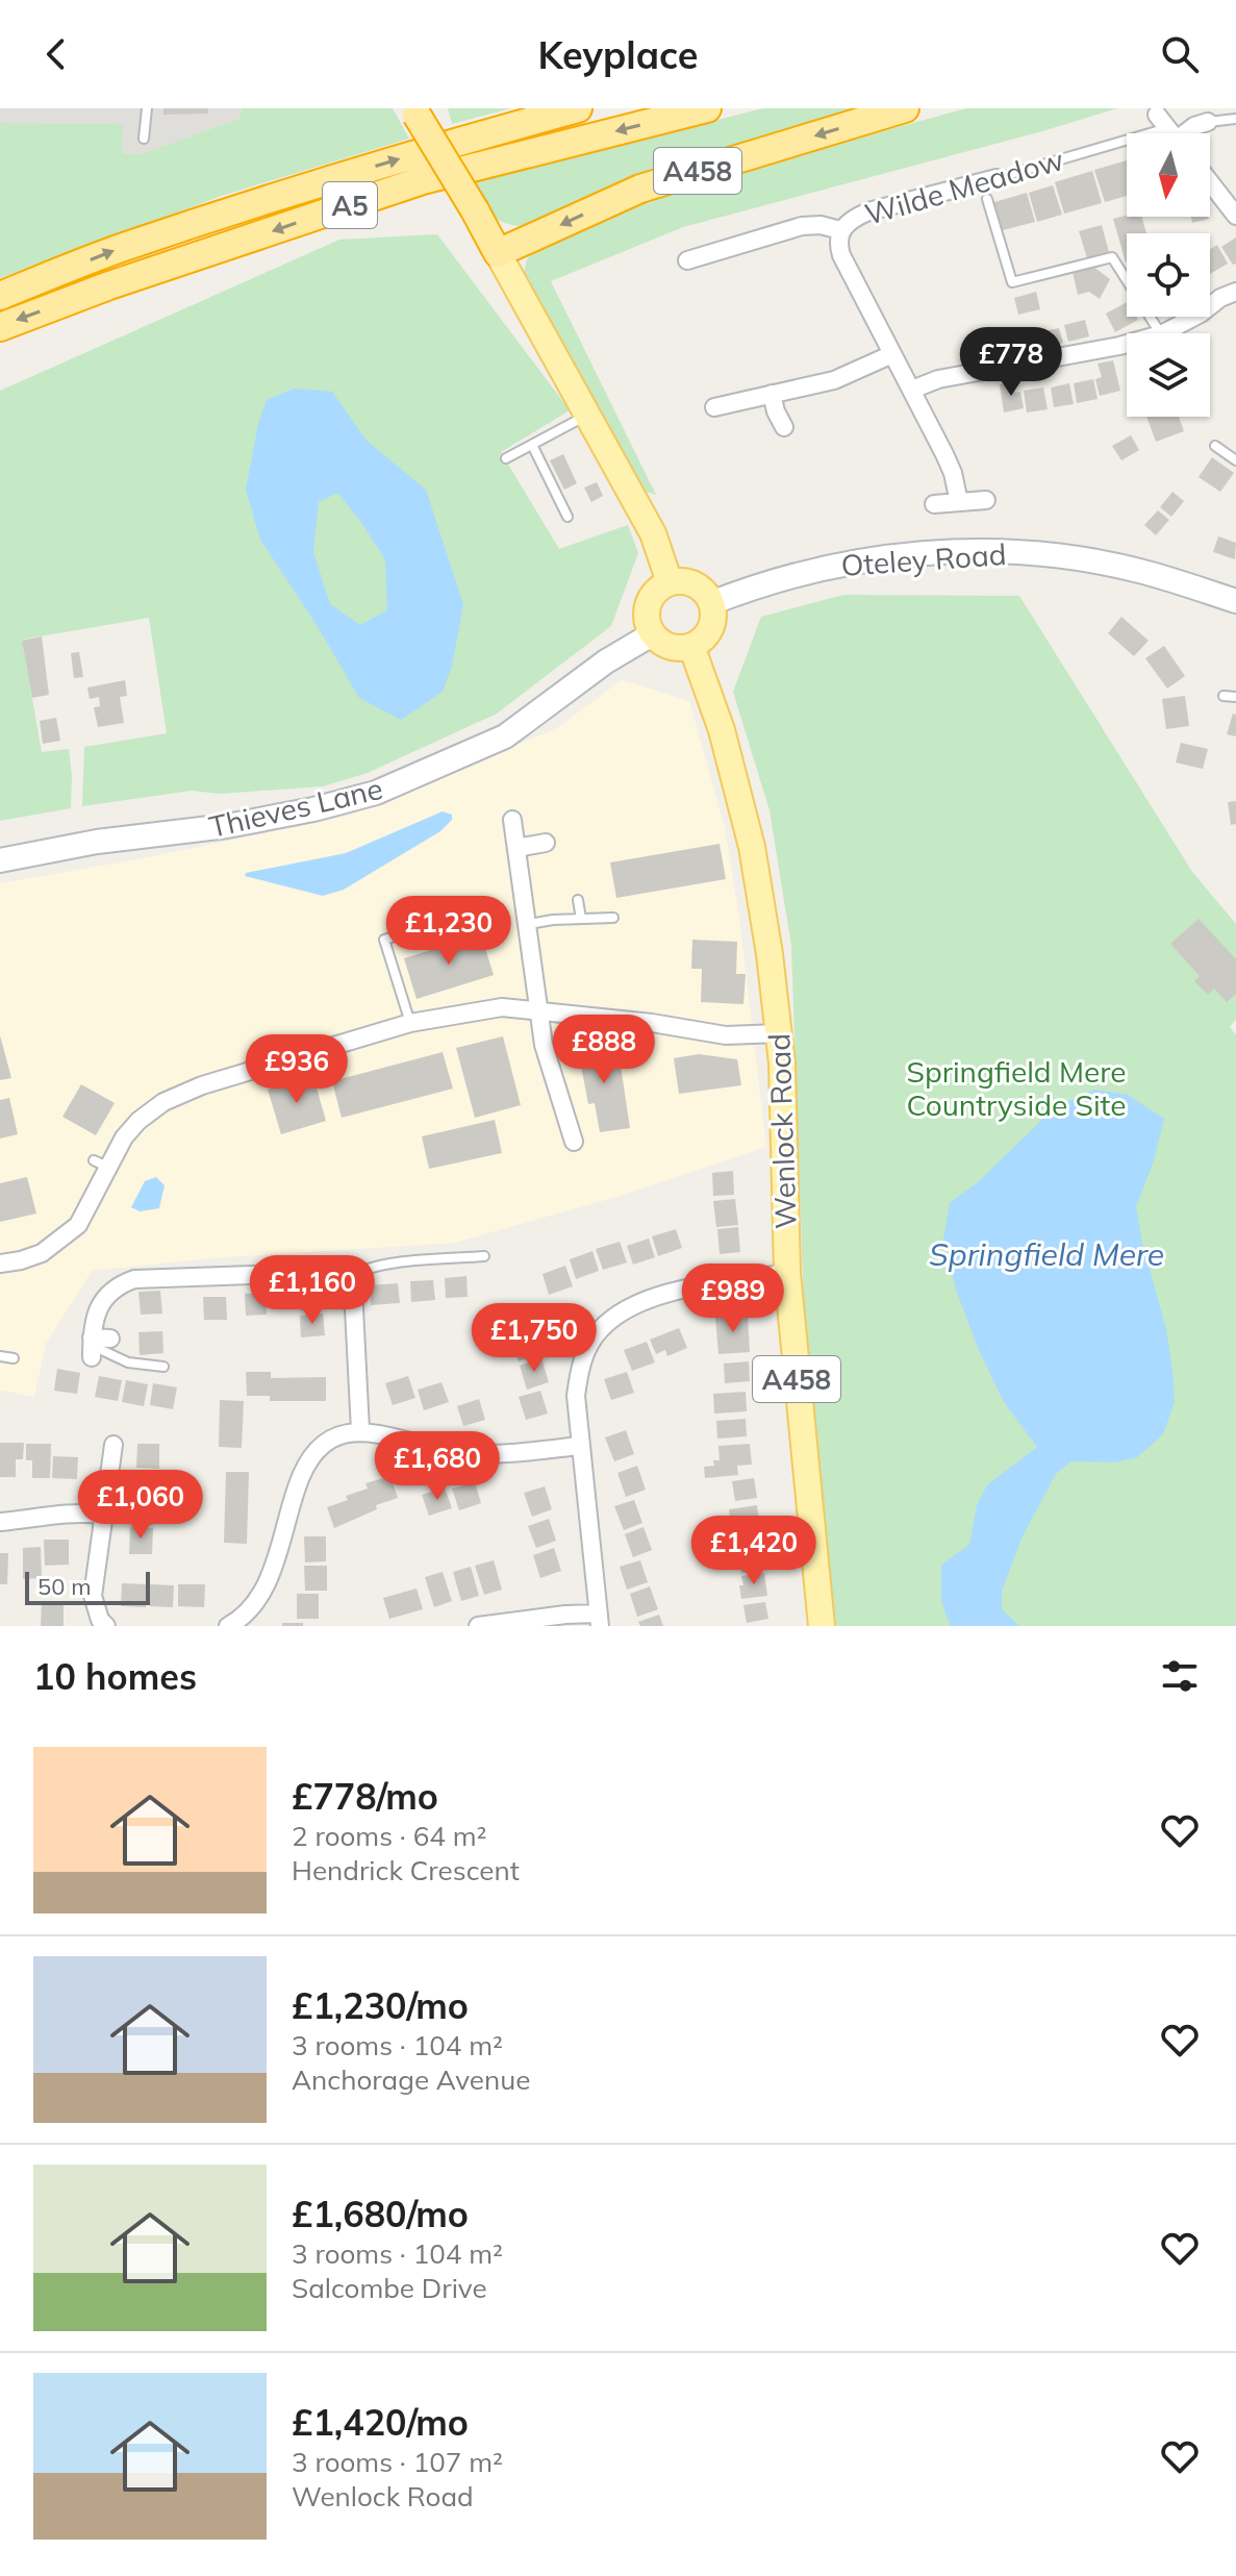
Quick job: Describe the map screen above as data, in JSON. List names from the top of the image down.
{
  "streets": {
    "highway": ["A458", "A5"],
    "main road": ["Oteley Road", "Thieves Lane", "Wenlock Road"],
    "street": ["Wilde Meadow"]
  },
  "crossings": [
    ["Oteley Road", "Thieves Lane"],
    ["Oteley Road", "Wenlock Road"],
    ["Thieves Lane", "Wenlock Road"]
  ],
  "water": ["Springfield Mere"],
  "parks": ["Springfield Mere Countryside Site"],
  "scale_bar": "50 m",
  "north": "bottom",
  "page": {
    "header": "Keyplace",
    "price": [
      "£778",
      "£1,230",
      "£888",
      "£936",
      "£1,160",
      "£989",
      "£1,750",
      "£1,680",
      "£1,060",
      "£1,420"
    ],
    "scale": "50 m",
    "heading": "10 homes",
    "list": [
      {
        "name": "£778/mo",
        "note": "2 rooms · 64 m² · Hendrick Crescent"
      },
      {
        "name": "£1,230/mo",
        "note": "3 rooms · 104 m² · Anchorage Avenue"
      },
      {
        "name": "£1,680/mo",
        "note": "3 rooms · 104 m² · Salcombe Drive"
      },
      {
        "name": "£1,420/mo",
        "note": "3 rooms · 107 m² · Wenlock Road"
      }
    ]
  }
}
